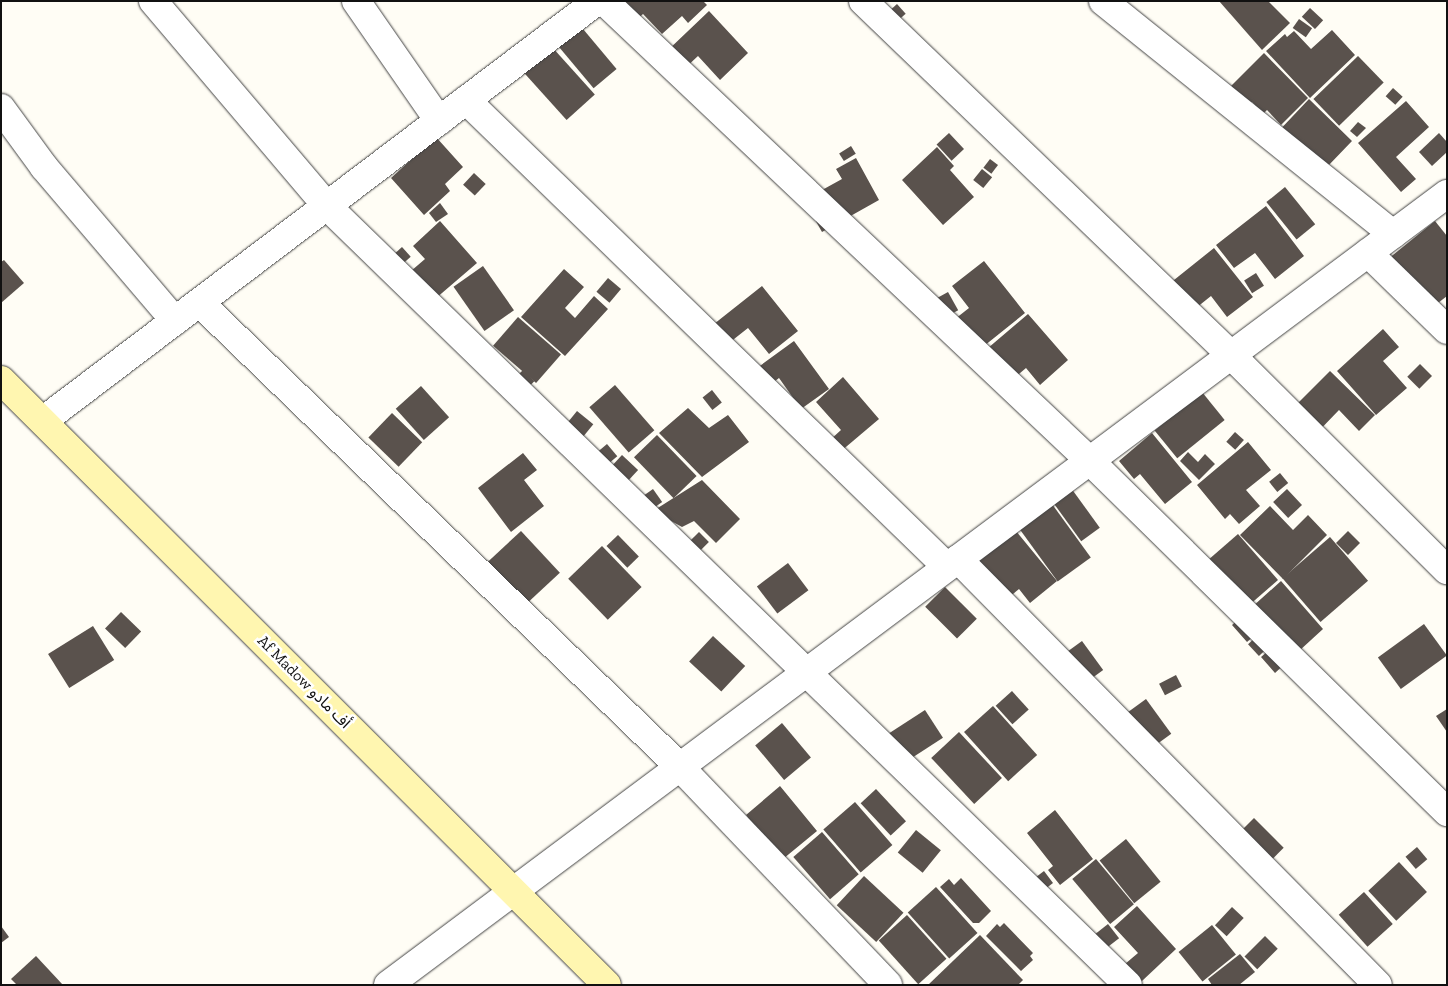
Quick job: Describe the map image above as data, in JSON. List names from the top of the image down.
{
  "streets": {
    "street": ["Af Madow أف مادو"]
  }
}
